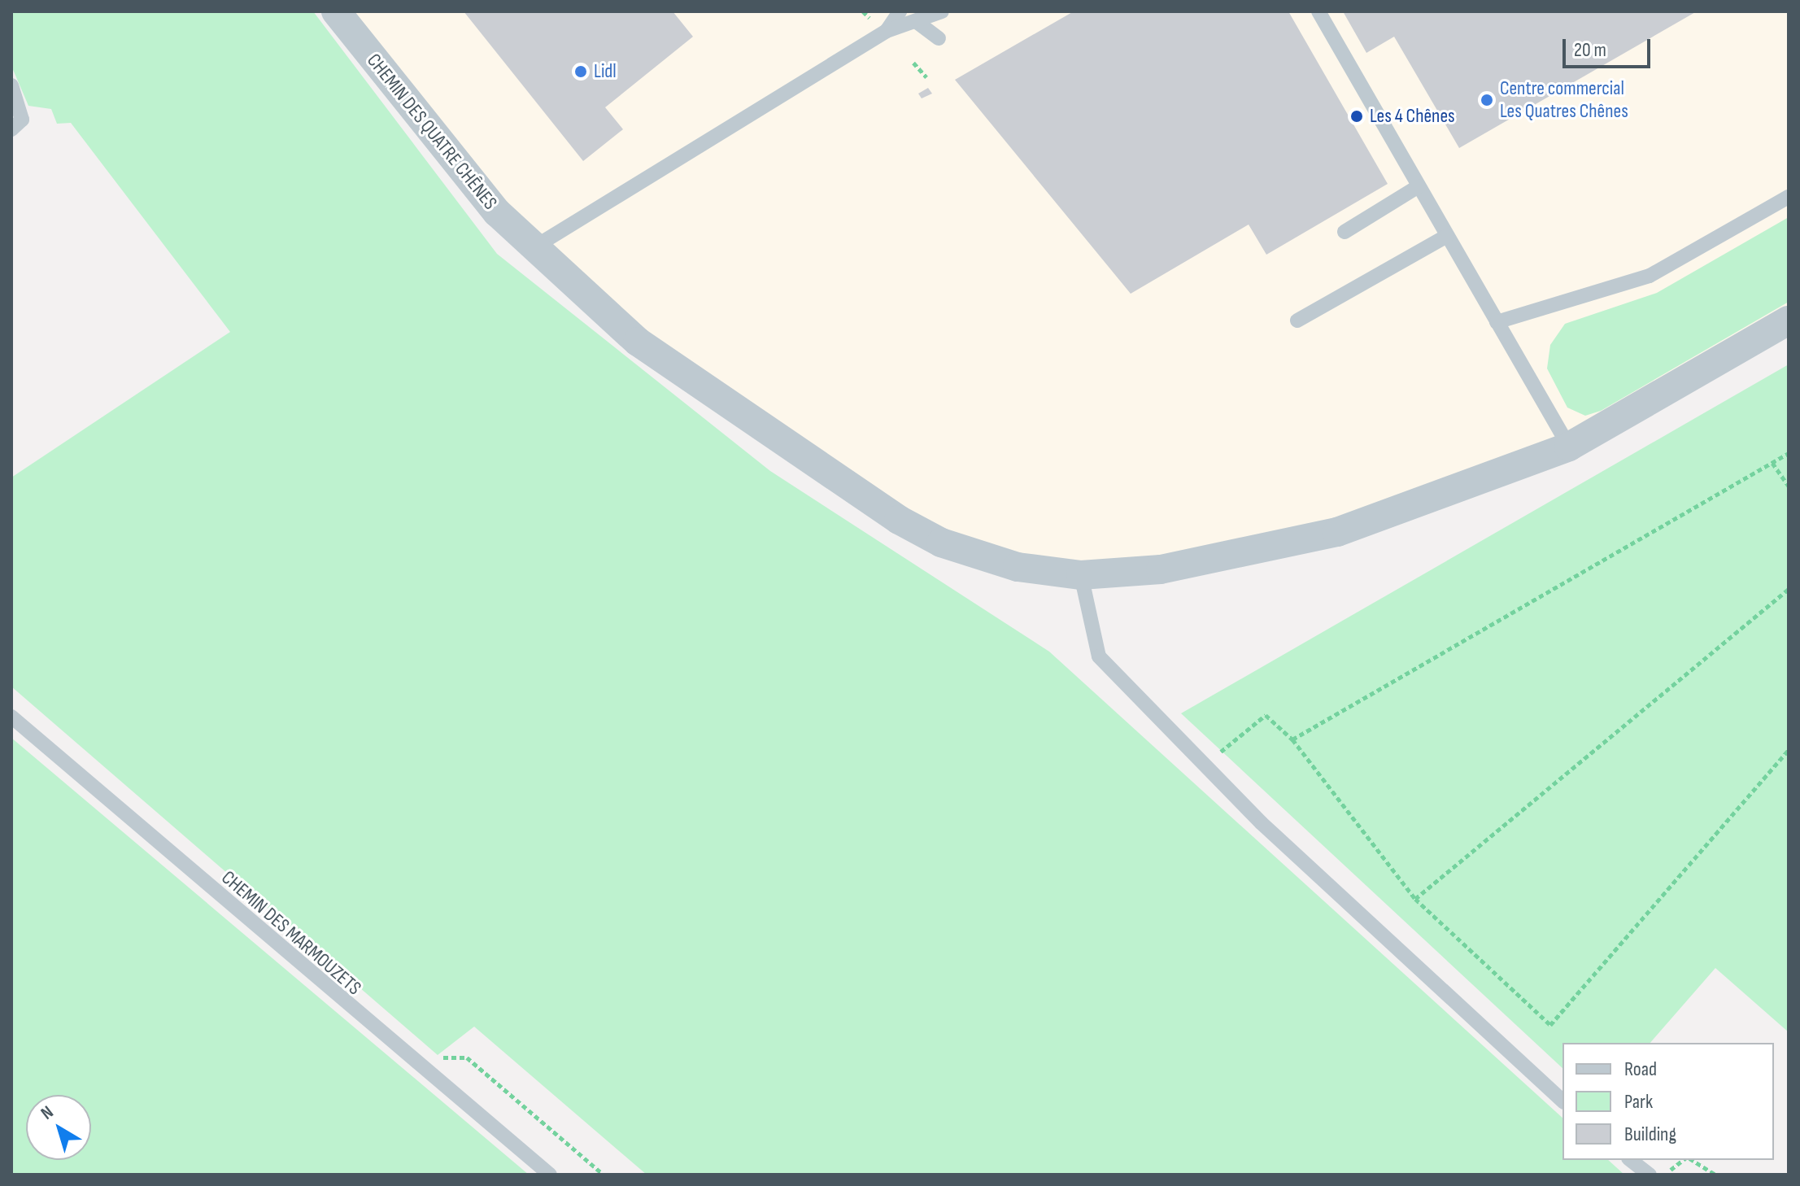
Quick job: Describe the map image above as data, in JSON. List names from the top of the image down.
{
  "streets": {
    "street": ["CHEMIN DES QUATRE CHÊNES"],
    "lane": ["CHEMIN DES MARMOUZETS"]
  },
  "places": ["Lidl", "Centre commercial Les Quatres Chênes", "Les 4 Chênes"],
  "legend": ["Road", "Park", "Building"],
  "scale_bar": "20 m",
  "north": "top left"
}
